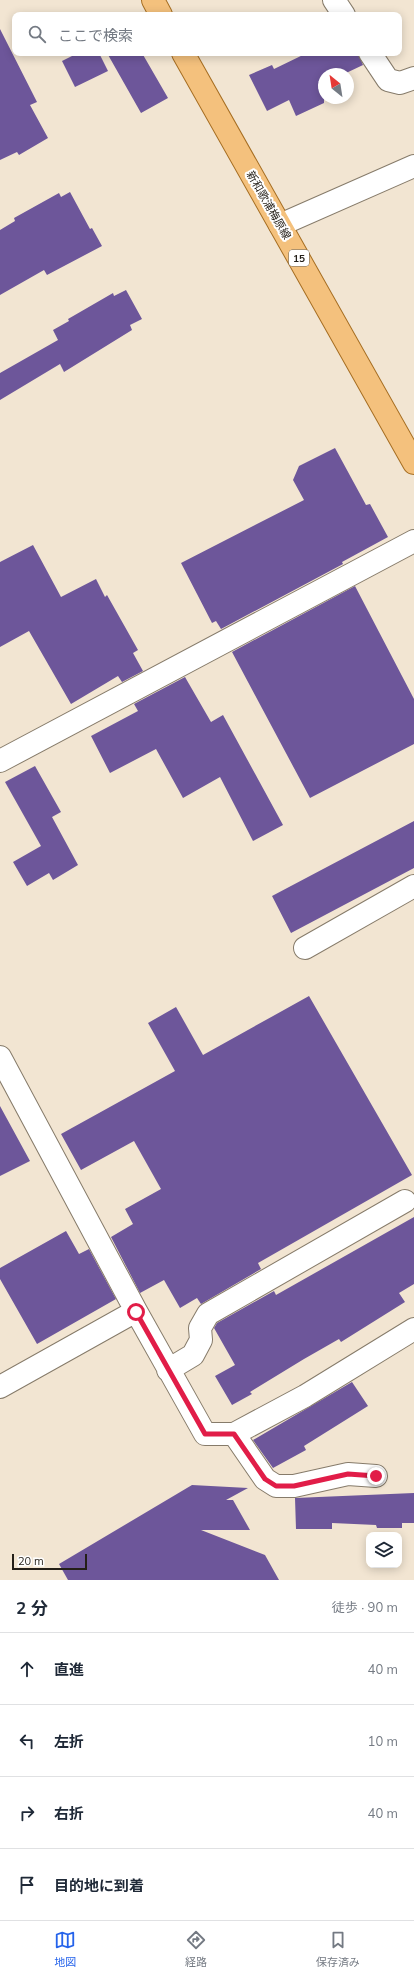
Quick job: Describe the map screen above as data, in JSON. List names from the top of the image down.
{
  "streets": {
    "main road": ["新和歌浦梅原線", "15"]
  },
  "scale_bar": "20 m",
  "north": "top left",
  "page": {
    "search": "ここで検索",
    "scale": "20 m",
    "heading": ["2 分", "徒歩 · 90 m"],
    "list": [
      ["直進", "40 m"],
      ["左折", "10 m"],
      ["右折", "40 m"],
      "目的地に到着"
    ],
    "nav": ["地図", "経路", "保存済み"]
  }
}
